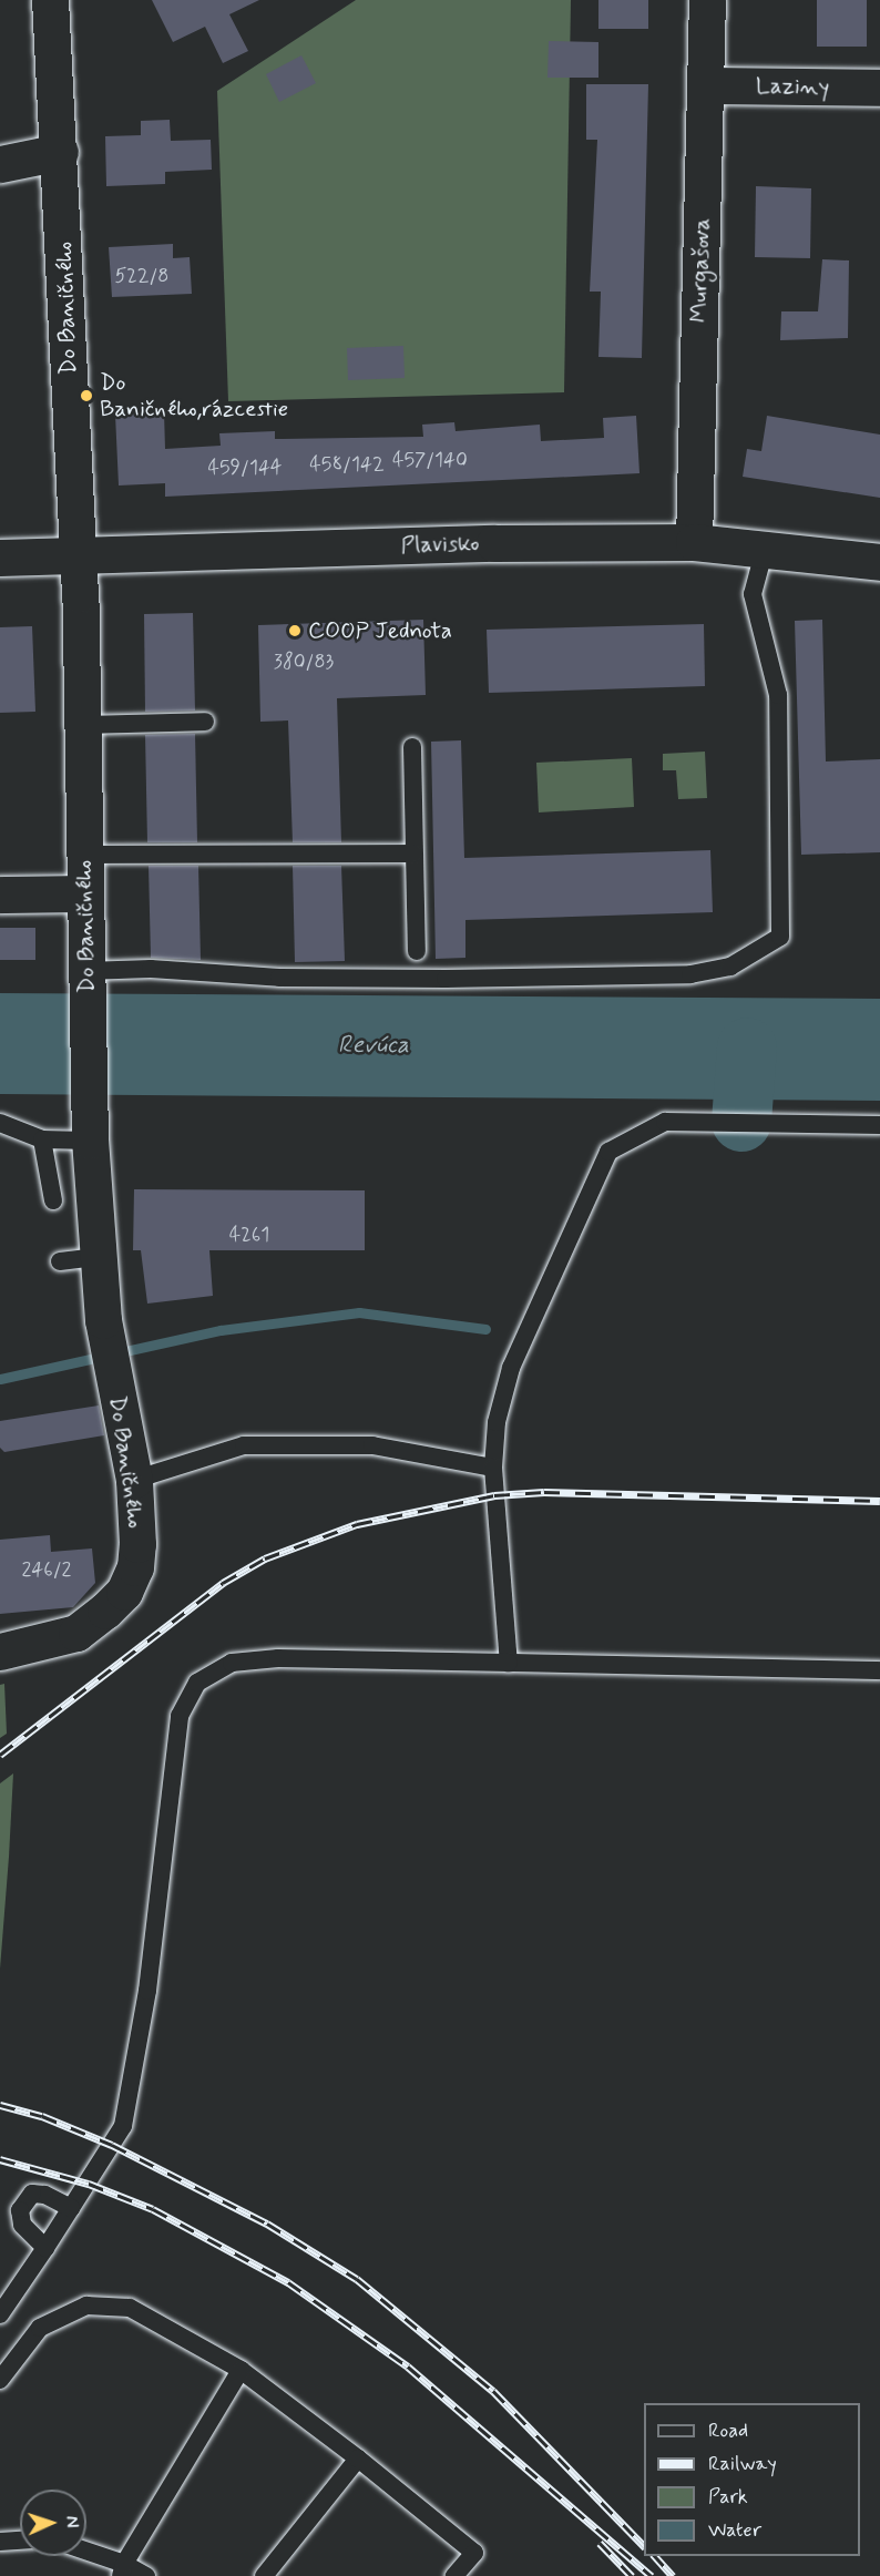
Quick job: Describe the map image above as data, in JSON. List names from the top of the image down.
{
  "streets": {
    "street": [
      "Laziny",
      "Murgašova",
      "Do Baničného",
      "Plavisko"
    ]
  },
  "crossings": [
    ["Laziny", "Murgašova"],
    ["Murgašova", "Plavisko"],
    ["Do Baničného", "Plavisko"]
  ],
  "water": ["Revúca"],
  "places": ["Do Baničného,rázcestie", "COOP Jednota"],
  "house_numbers": [
    "522/8",
    "457/140",
    "458/142",
    "459/144",
    "380/83",
    "4261",
    "246/2"
  ],
  "legend": [
    "Road",
    "Railway",
    "Park",
    "Water"
  ],
  "north": "right"
}
